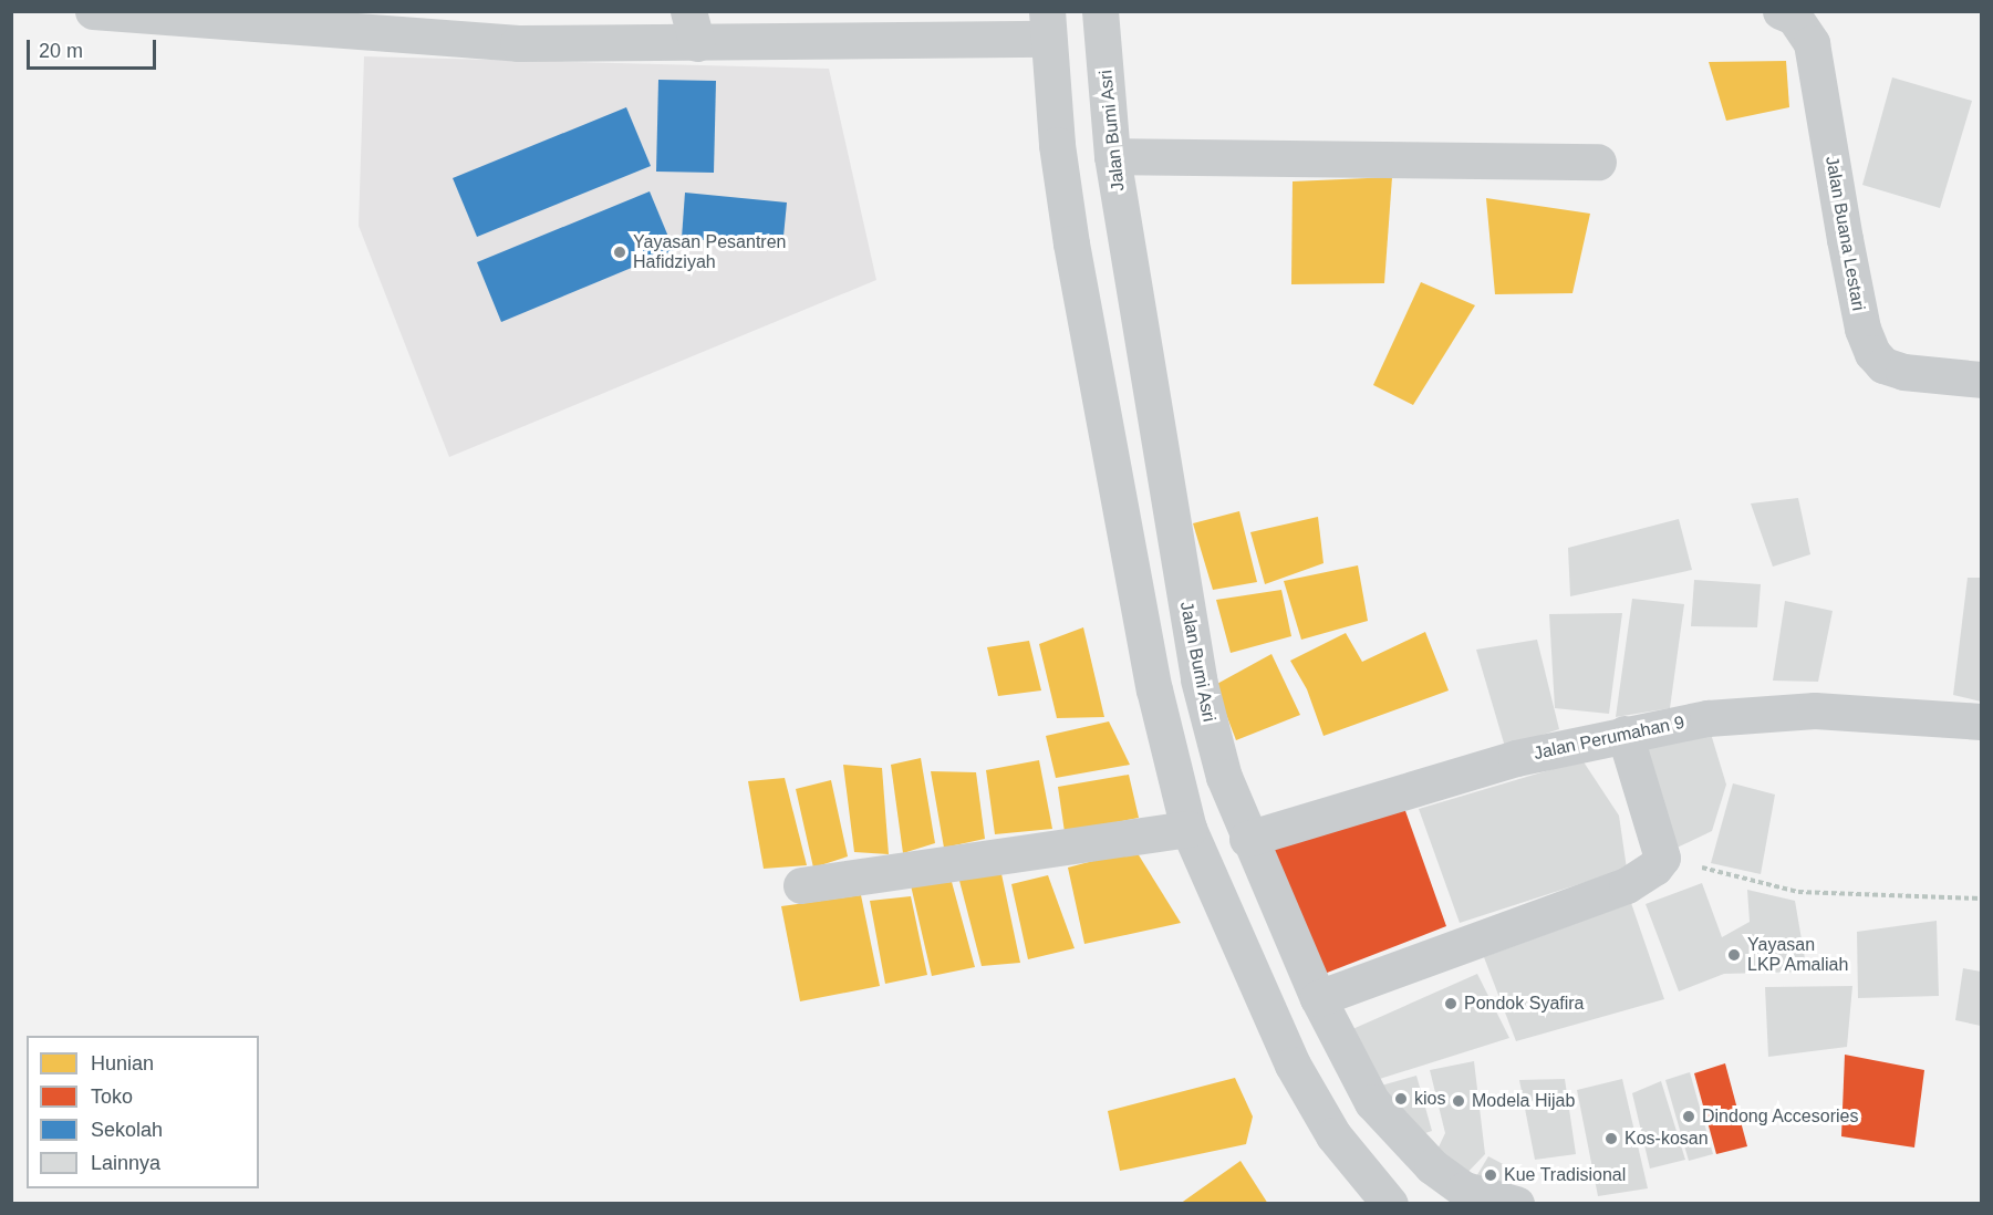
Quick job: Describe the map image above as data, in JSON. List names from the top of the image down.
{
  "streets": {
    "street": ["Jalan Bumi Asri", "Jalan Buana Lestari", "Jalan Perumahan 9"]
  },
  "crossings": [
    ["Jalan Bumi Asri", "Jalan Perumahan 9"]
  ],
  "places": [
    "Yayasan Pesantren Hafidziyah",
    "Yayasan LKP Amaliah",
    "Pondok Syafira",
    "kios",
    "Modela Hijab",
    "Dindong Accesories",
    "Kos-kosan",
    "Kue Tradisional"
  ],
  "legend": [
    "Hunian",
    "Toko",
    "Sekolah",
    "Lainnya"
  ],
  "scale_bar": "20 m"
}
